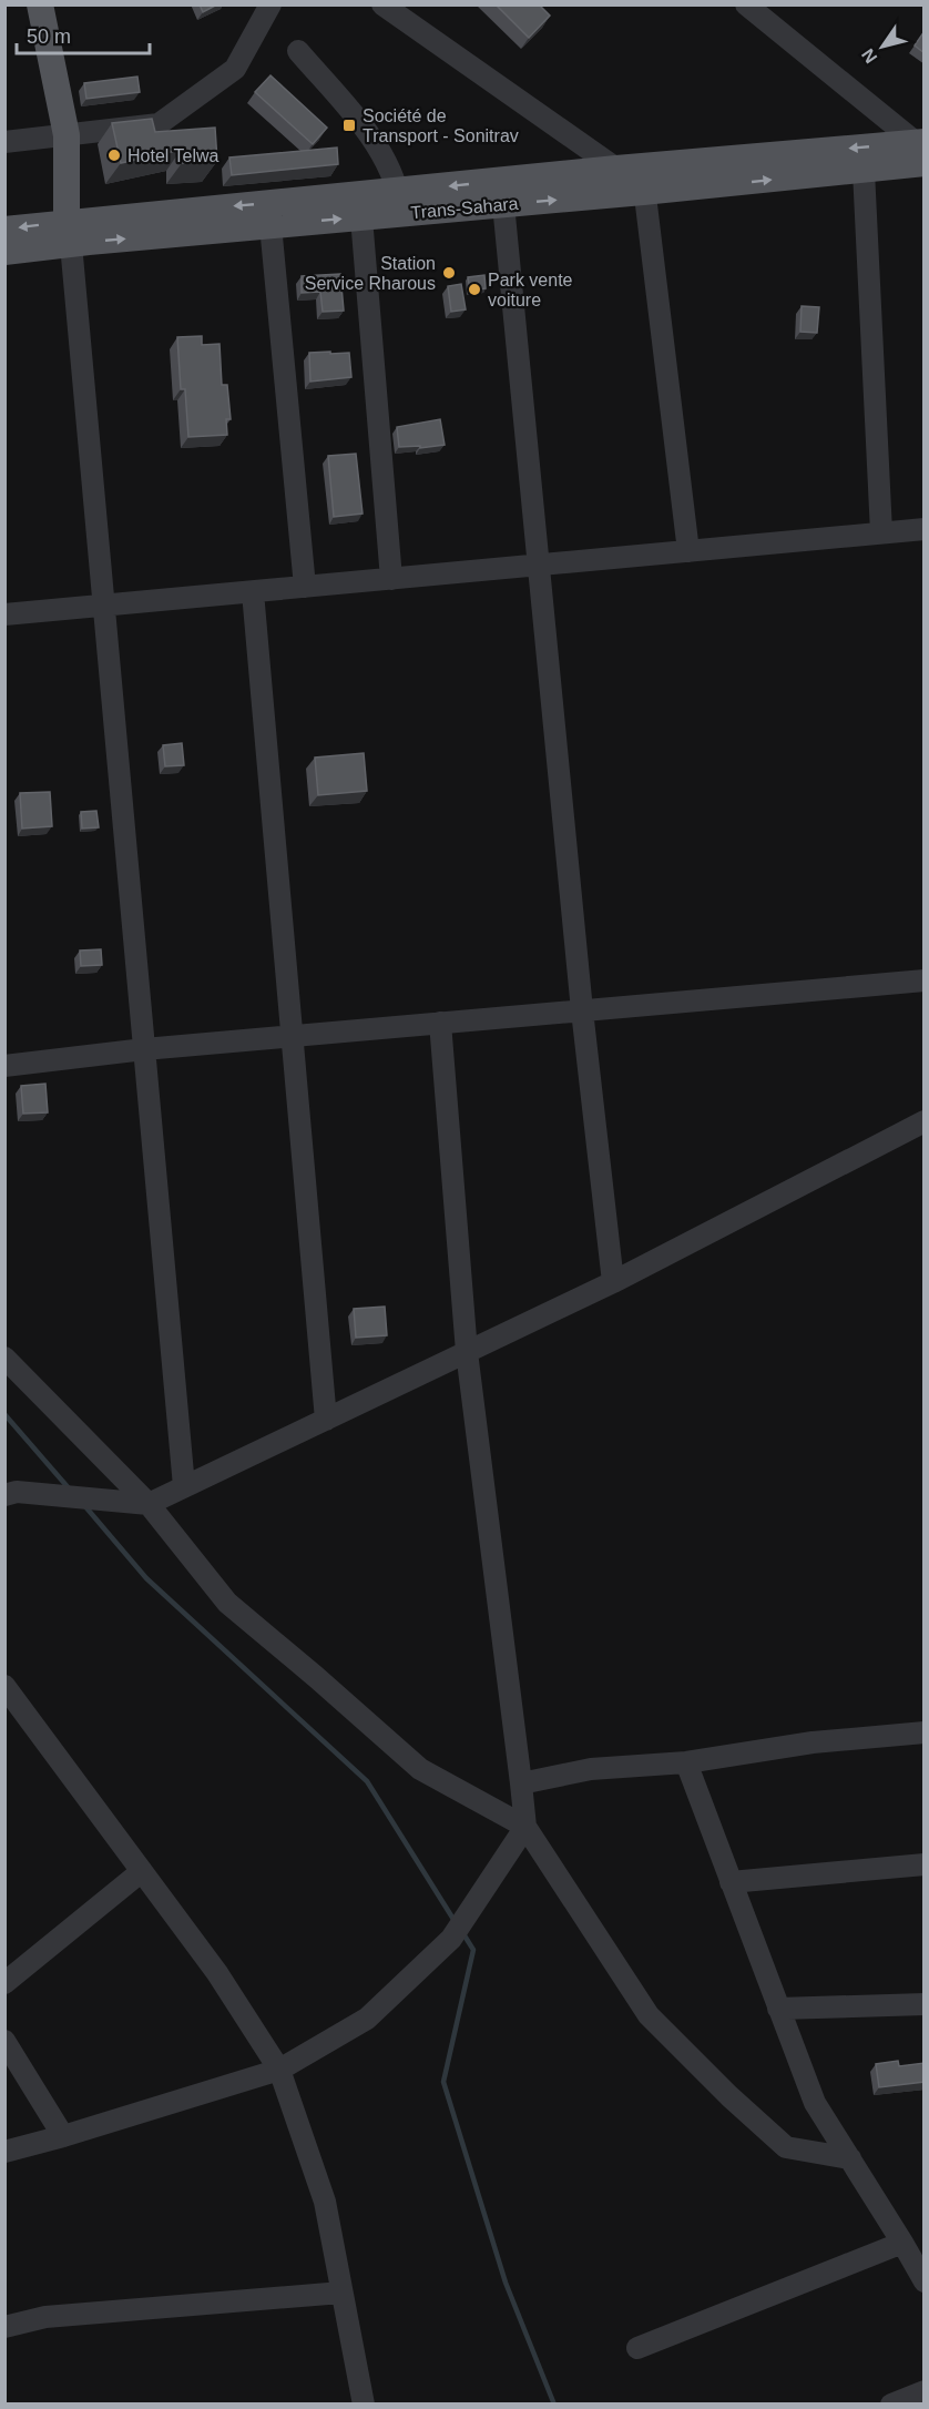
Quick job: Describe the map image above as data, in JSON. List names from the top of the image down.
{
  "streets": {
    "main road": ["Trans-Sahara"]
  },
  "places": {
    "transit": ["Société de Transport - Sonitrav"],
    "other": ["Hotel Telwa", "Station Service Rharous", "Park vente voiture"]
  },
  "scale_bar": "50 m",
  "north": "bottom left"
}
